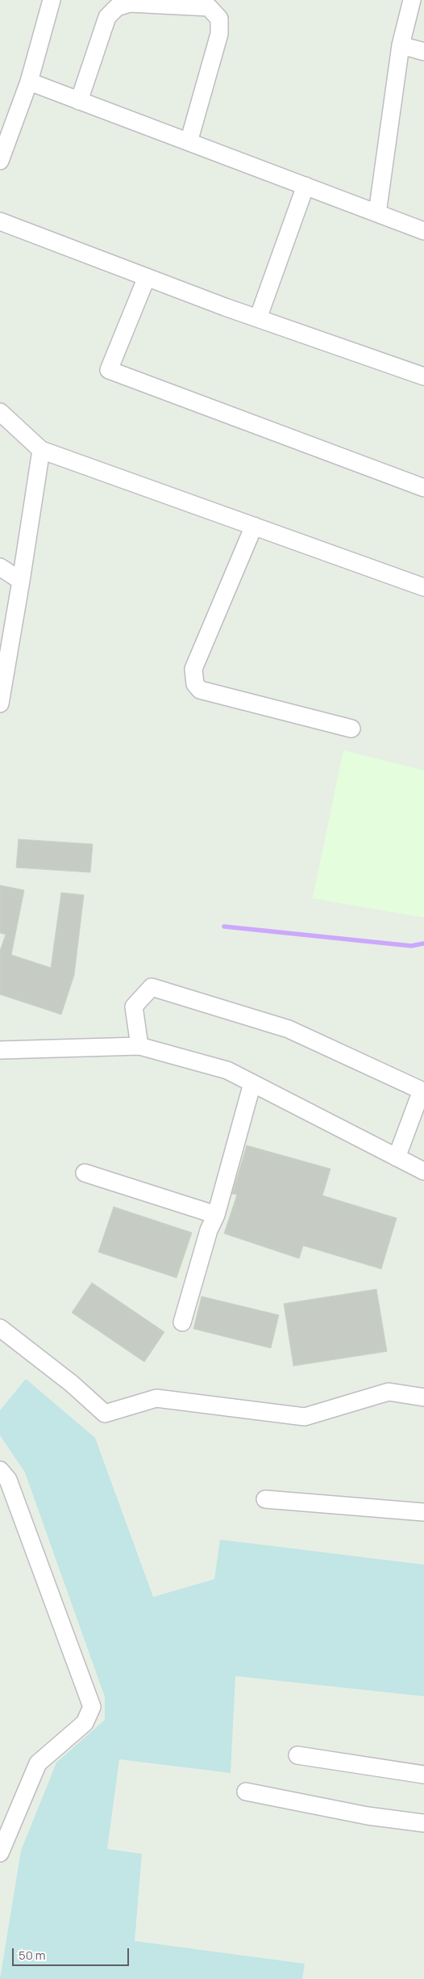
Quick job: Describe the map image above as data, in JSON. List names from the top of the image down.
{
  "scale_bar": "50 m"
}
